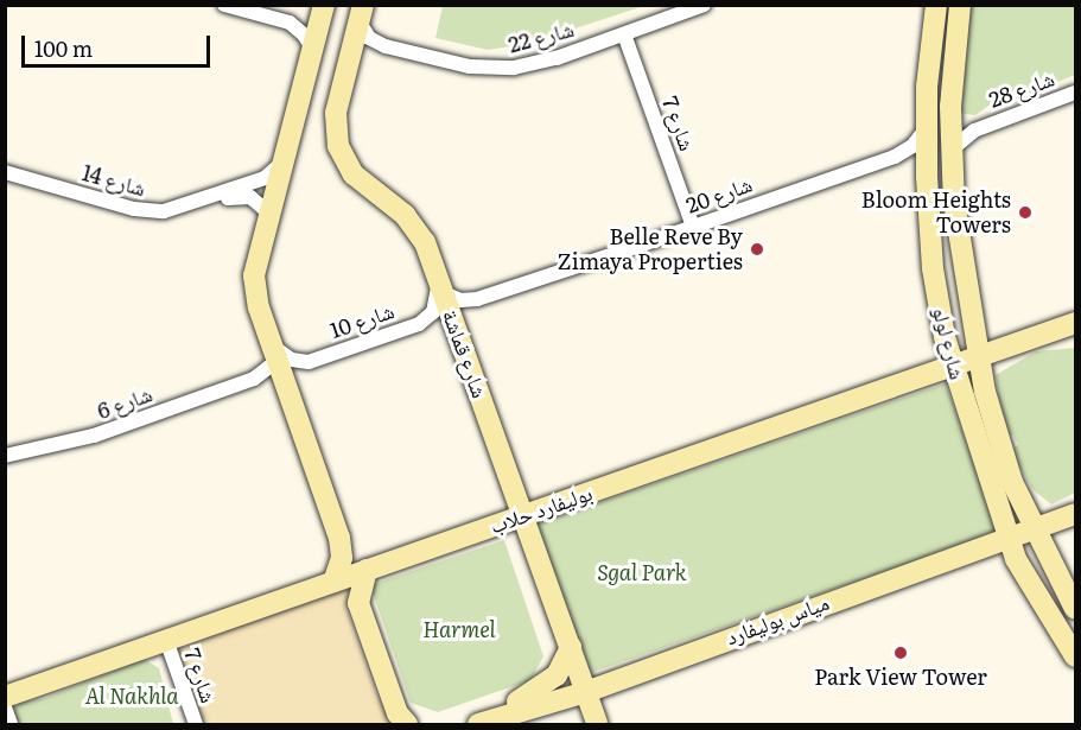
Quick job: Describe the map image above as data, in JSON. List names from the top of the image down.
{
  "streets": {
    "street": [
      "شارع 22",
      "شارع 28",
      "شارع 7",
      "شارع 14",
      "شارع 20",
      "شارع 10",
      "شارع لولو",
      "شارع قماشة",
      "شارع 6",
      "بوليفارد حلاب",
      "مياس بوليفارد"
    ]
  },
  "crossings": [
    ["شارع 22", "شارع 7"],
    ["شارع 22", "شارع قماشة"],
    ["شارع 28", "شارع لولو"],
    ["شارع 7", "شارع 20"],
    ["شارع 7", "بوليفارد حلاب"],
    ["شارع 20", "شارع 10"],
    ["شارع 20", "شارع لولو"],
    ["شارع 20", "شارع قماشة"],
    ["شارع 10", "شارع قماشة"],
    ["شارع 10", "شارع 6"],
    ["شارع لولو", "بوليفارد حلاب"],
    ["شارع لولو", "مياس بوليفارد"],
    ["شارع قماشة", "بوليفارد حلاب"],
    ["شارع قماشة", "مياس بوليفارد"]
  ],
  "parks": ["Sgal Park", "Harmel", "Al Nakhla"],
  "places": ["Bloom Heights Towers", "Belle Reve By Zimaya Properties", "Park View Tower"],
  "scale_bar": "100 m"
}
